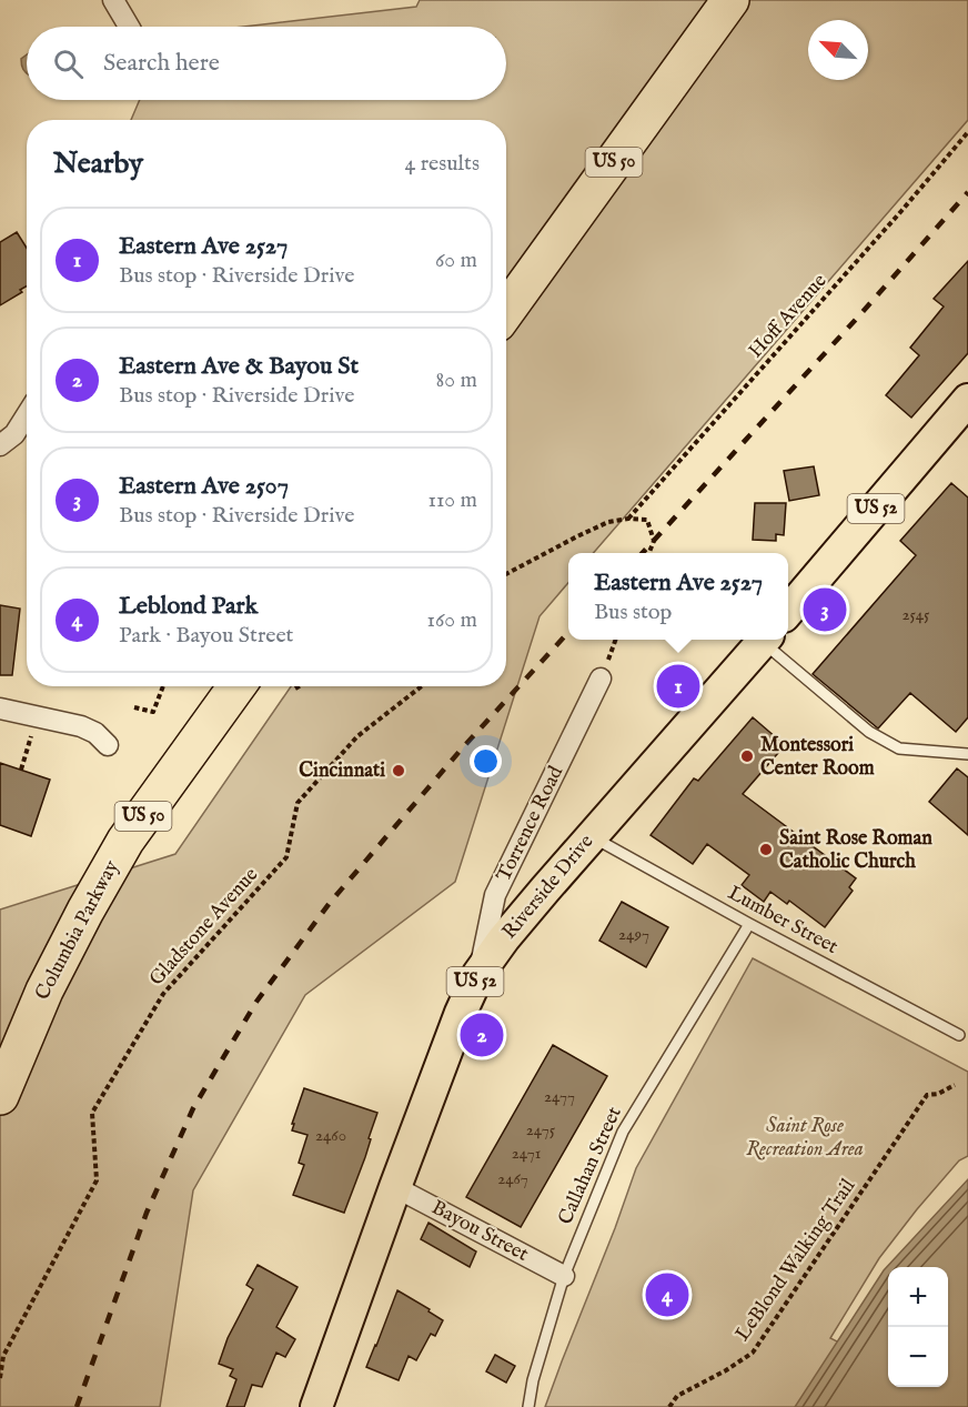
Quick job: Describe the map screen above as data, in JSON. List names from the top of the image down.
{
  "streets": {
    "highway": ["US 50", "Columbia Parkway"],
    "main road": ["US 52", "Riverside Drive"],
    "street": ["Torrence Road", "Bayou Street"],
    "lane": ["Lumber Street", "Callahan Street"],
    "path": ["Hoff Avenue", "Gladstone Avenue", "LeBlond Walking Trail"]
  },
  "crossings": [
    ["Torrence Road", "Riverside Drive"],
    ["Riverside Drive", "Lumber Street"],
    ["Riverside Drive", "Bayou Street"],
    ["Lumber Street", "Callahan Street"],
    ["Callahan Street", "Bayou Street"]
  ],
  "parks": ["Saint Rose Recreation Area"],
  "places": ["Montessori Center Room", "Cincinnati", "Saint Rose Roman Catholic Church"],
  "house_numbers": [
    "2545",
    "2497",
    "2477",
    "2475",
    "2460",
    "2471",
    "2467"
  ],
  "north": "top left",
  "page": {
    "search": "Search here",
    "heading": ["Nearby", "4 results"],
    "list": [
      {
        "mark": "1",
        "name": "Eastern Ave 2527",
        "note": "Bus stop · Riverside Drive",
        "value": "60 m"
      },
      {
        "mark": "2",
        "name": "Eastern Ave & Bayou St",
        "note": "Bus stop · Riverside Drive",
        "value": "80 m"
      },
      {
        "mark": "3",
        "name": "Eastern Ave 2507",
        "note": "Bus stop · Riverside Drive",
        "value": "110 m"
      },
      {
        "mark": "4",
        "name": "Leblond Park",
        "note": "Park · Bayou Street",
        "value": "160 m"
      }
    ],
    "popup": ["Eastern Ave 2527", "Bus stop"],
    "pins": [
      "3",
      "1",
      "2",
      "4"
    ],
    "map_buttons": ["+", "−"]
  }
}
